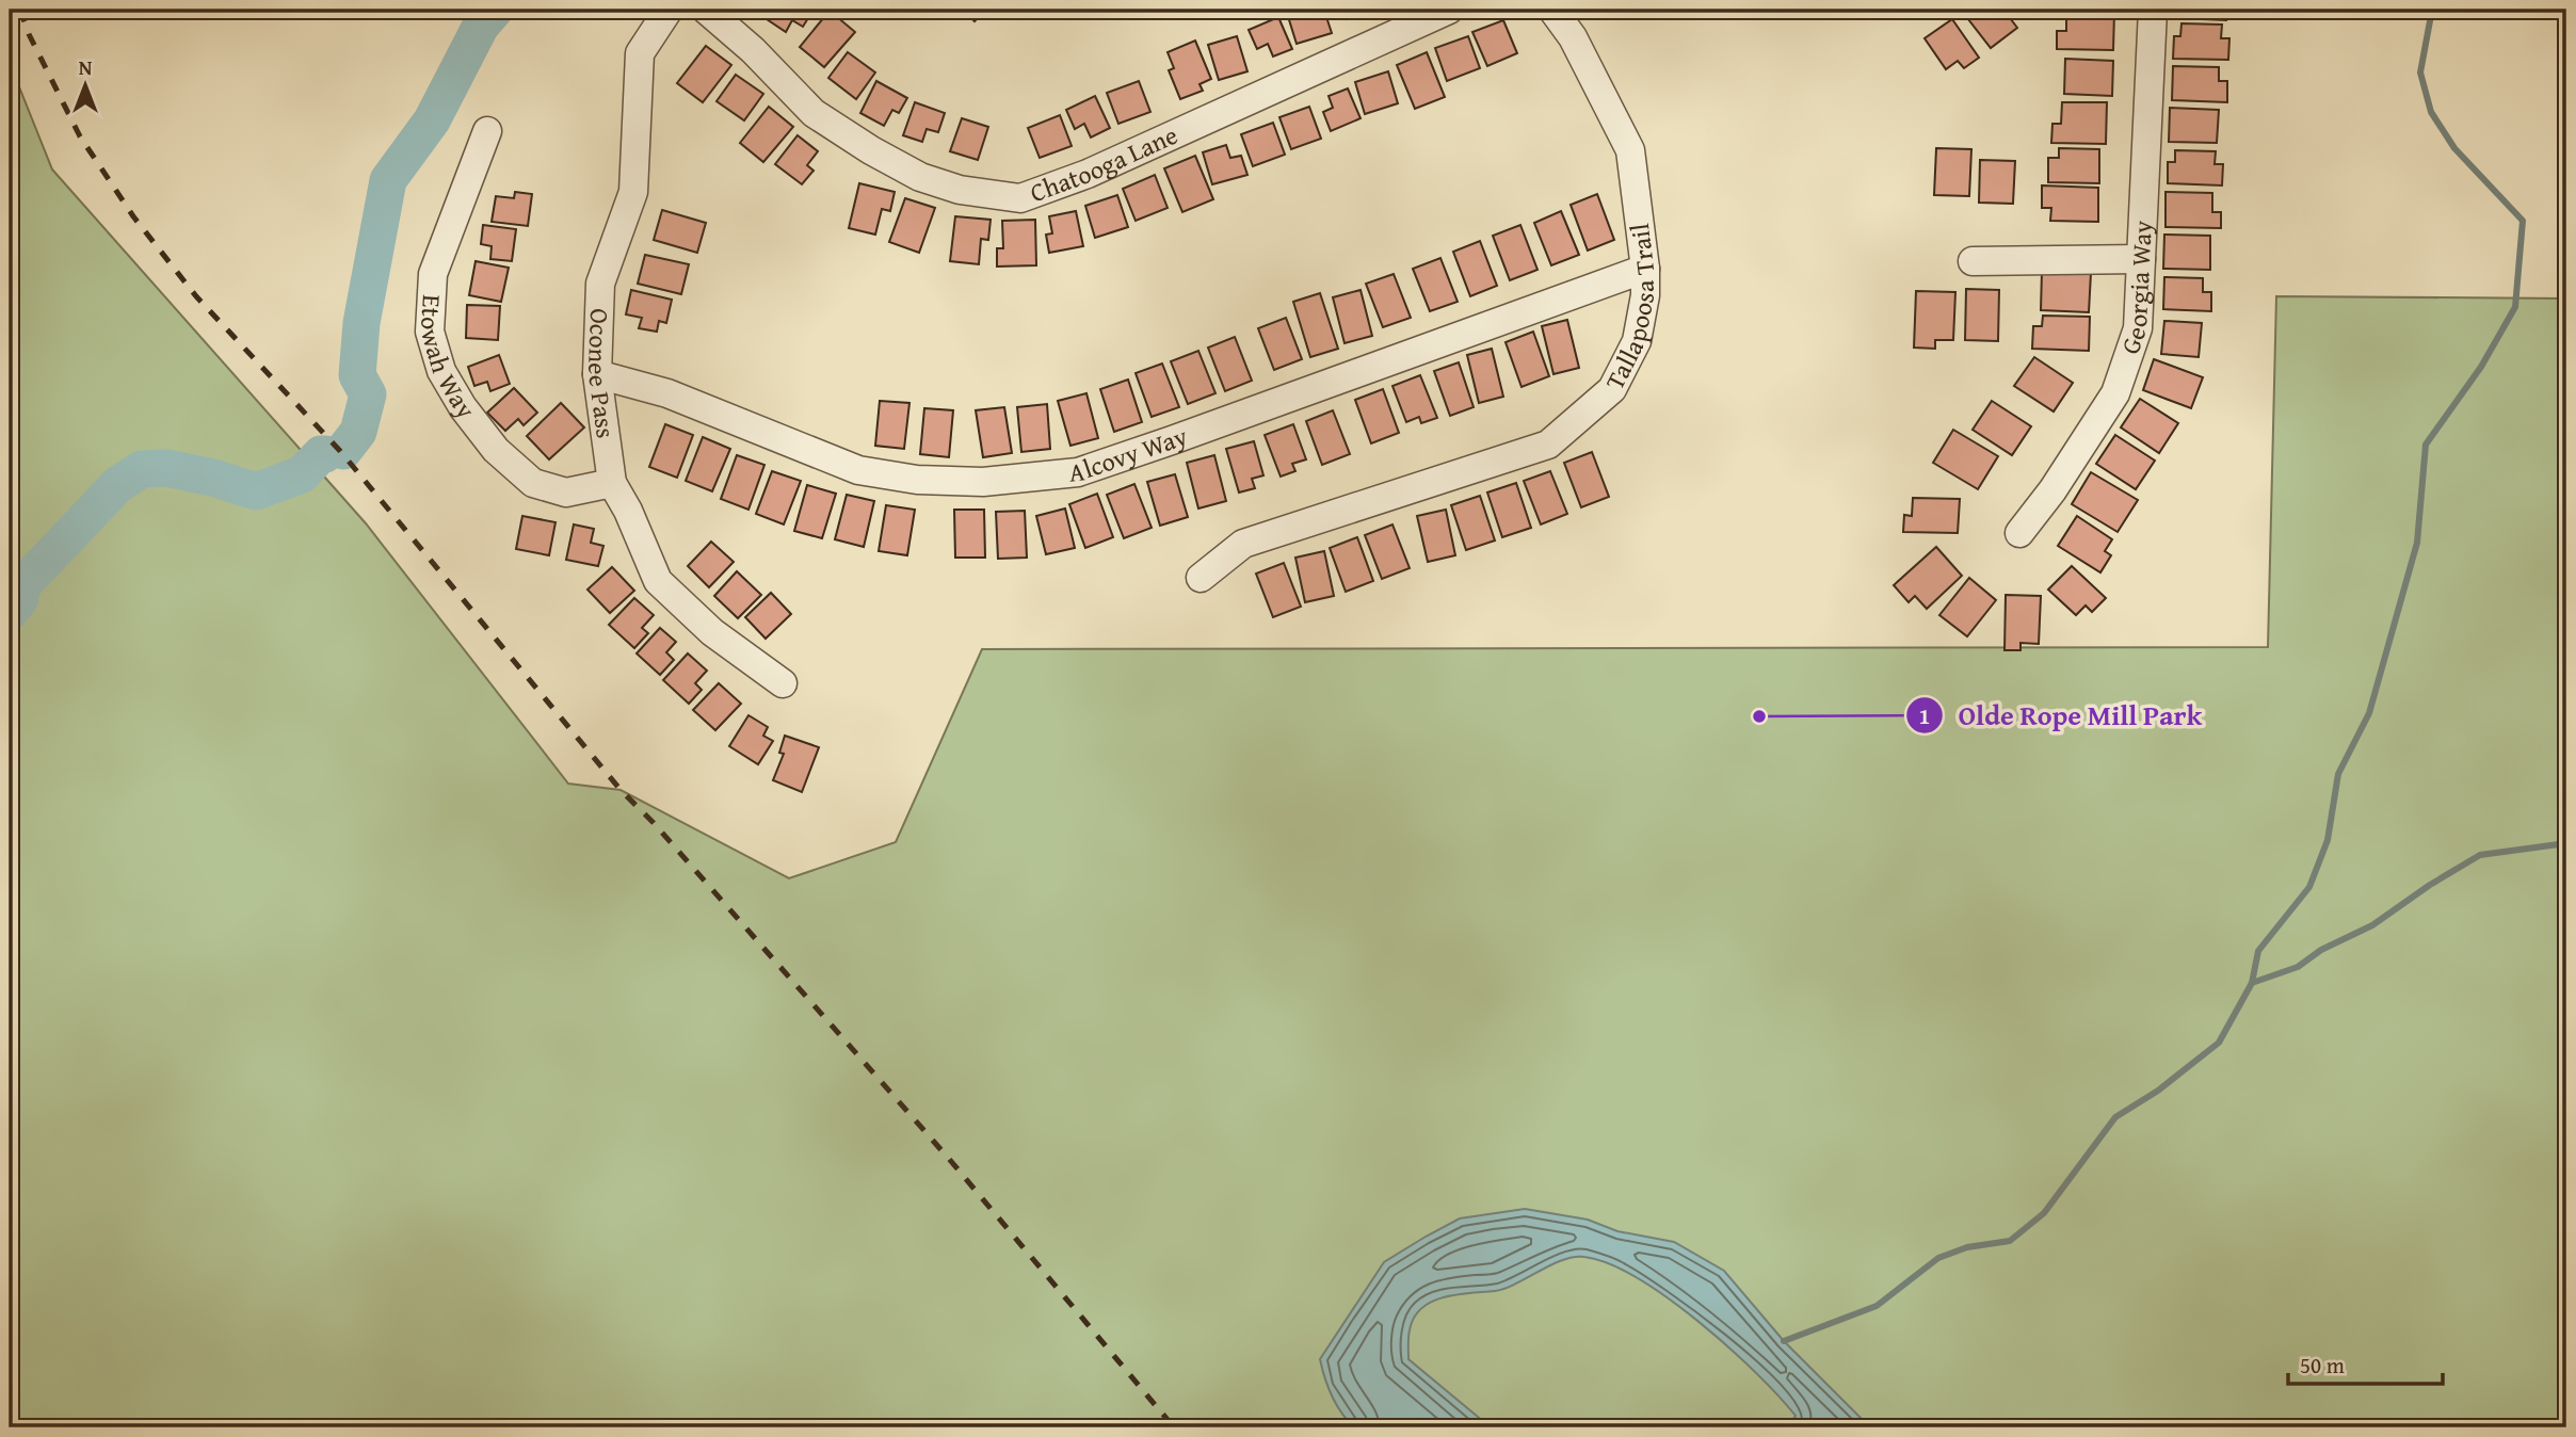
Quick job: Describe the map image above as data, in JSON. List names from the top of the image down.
{
  "streets": {
    "street": [
      "Chatooga Lane",
      "Georgia Way",
      "Tallapoosa Trail",
      "Etowah Way",
      "Oconee Pass",
      "Alcovy Way"
    ]
  },
  "crossings": [
    ["Tallapoosa Trail", "Alcovy Way"],
    ["Etowah Way", "Oconee Pass"],
    ["Oconee Pass", "Alcovy Way"]
  ],
  "places": ["Olde Rope Mill Park"],
  "scale_bar": "50 m",
  "north": "top"
}
